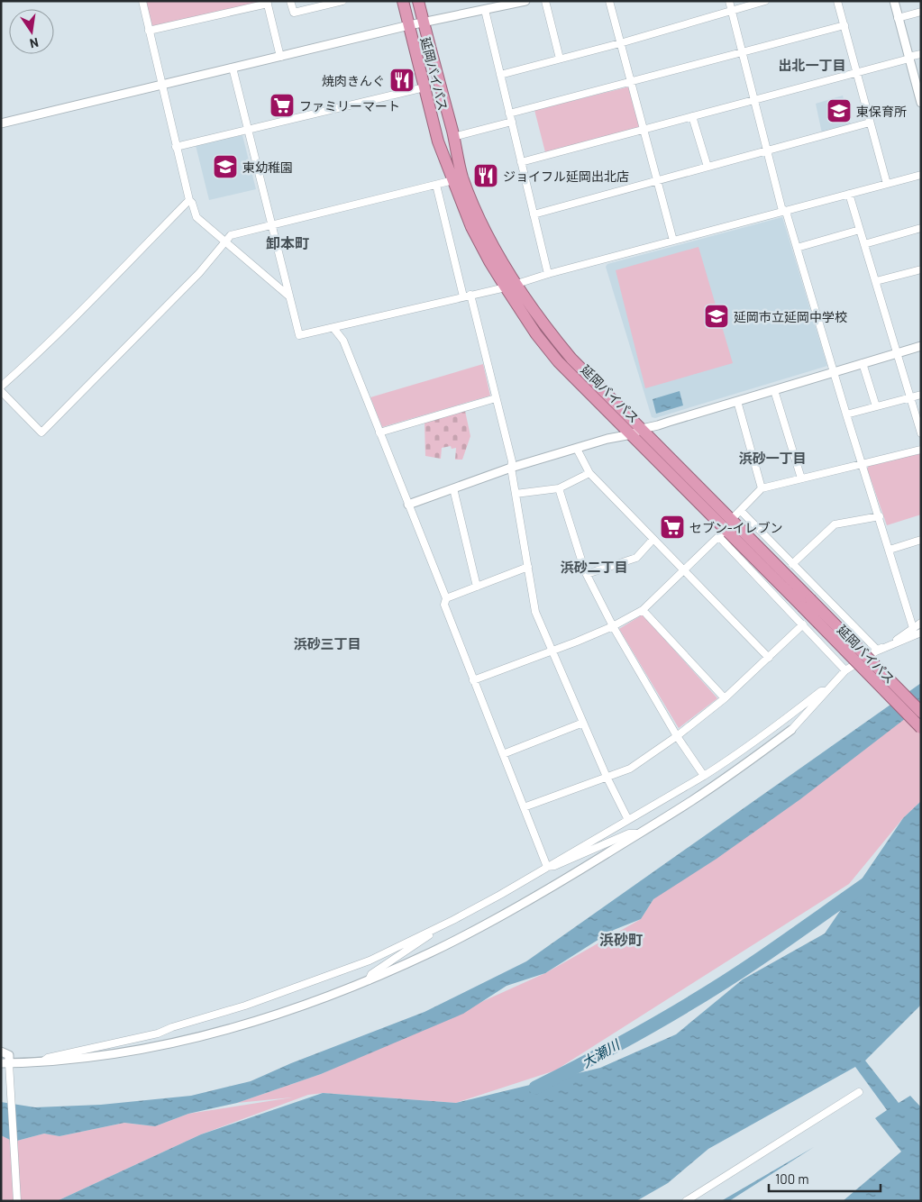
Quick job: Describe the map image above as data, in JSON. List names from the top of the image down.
{
  "streets": {
    "highway": ["延岡バイパス"]
  },
  "districts": [
    "出北一丁目",
    "卸本町",
    "浜砂一丁目",
    "浜砂二丁目",
    "浜砂三丁目",
    "浜砂町"
  ],
  "water": ["大瀬川"],
  "places": {
    "restaurant": ["焼肉きんぐ", "ジョイフル延岡出北店"],
    "supermarket": ["ファミリーマート", "セブン-イレブン"],
    "school or university": ["東保育所", "東幼稚園", "延岡市立延岡中学校"]
  },
  "scale_bar": "100 m",
  "north": "bottom"
}
